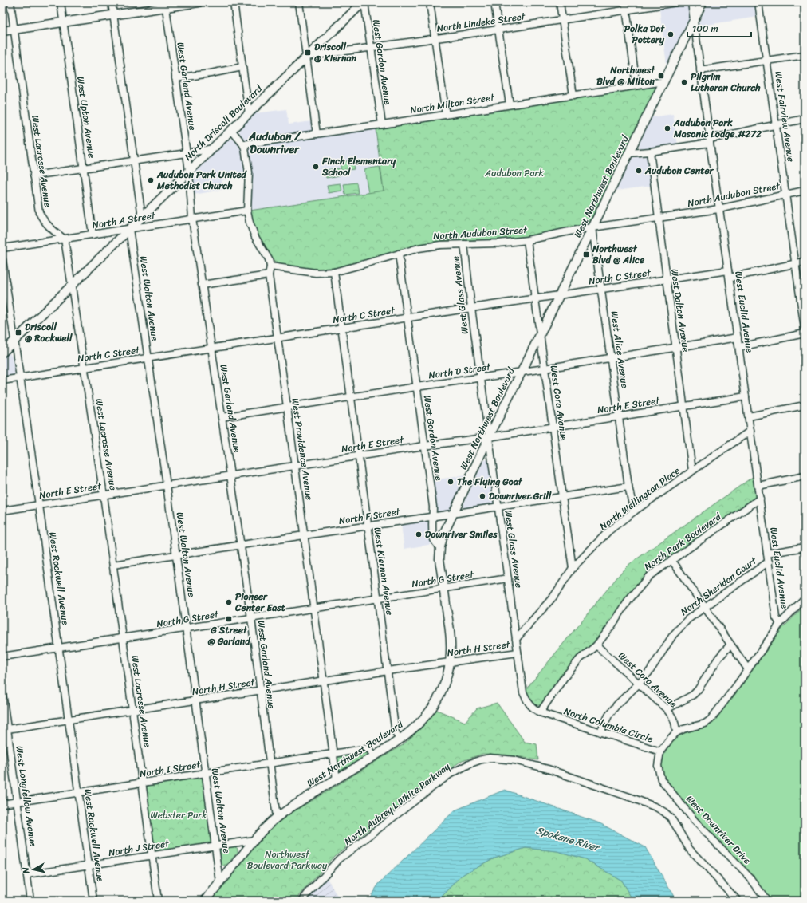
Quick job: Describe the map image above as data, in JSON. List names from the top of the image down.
{
  "streets": {
    "main road": ["North Driscoll Boulevard", "West Northwest Boulevard"],
    "street": [
      "North Lindeke Street",
      "West Gordon Avenue",
      "West Garland Avenue",
      "North Milton Street",
      "West Fairview Avenue",
      "West Upton Avenue",
      "West Lacrosse Avenue",
      "North Audubon Street",
      "North A Street",
      "North C Street",
      "West Glass Avenue",
      "West Walton Avenue",
      "West Dalton Avenue",
      "West Euclid Avenue",
      "West Alice Avenue",
      "North D Street",
      "West Cora Avenue",
      "North E Street",
      "West Providence Avenue",
      "North Wellington Place",
      "North F Street",
      "North Park Boulevard",
      "West Kiernan Avenue",
      "West Rockwell Avenue",
      "North G Street",
      "North Sheridan Court",
      "North H Street",
      "North Columbia Circle",
      "North I Street",
      "West Longfellow Avenue",
      "North Aubrey L White Parkway",
      "West Downriver Drive",
      "North J Street"
    ]
  },
  "crossings": [
    ["North Lindeke Street", "West Gordon Avenue"],
    ["North Lindeke Street", "North Driscoll Boulevard"],
    ["West Gordon Avenue", "North Milton Street"],
    ["West Gordon Avenue", "North Driscoll Boulevard"],
    ["West Gordon Avenue", "West Northwest Boulevard"],
    ["West Gordon Avenue", "North Audubon Street"],
    ["West Gordon Avenue", "North C Street"],
    ["West Gordon Avenue", "North D Street"],
    ["West Gordon Avenue", "North E Street"],
    ["West Gordon Avenue", "North F Street"],
    ["West Garland Avenue", "North Driscoll Boulevard"],
    ["West Garland Avenue", "West Northwest Boulevard"],
    ["West Garland Avenue", "North A Street"],
    ["West Garland Avenue", "North C Street"],
    ["West Garland Avenue", "North D Street"],
    ["West Garland Avenue", "North E Street"],
    ["West Garland Avenue", "North F Street"],
    ["West Garland Avenue", "North G Street"],
    ["West Garland Avenue", "North H Street"],
    ["West Garland Avenue", "North I Street"],
    ["North Milton Street", "West Northwest Boulevard"],
    ["West Fairview Avenue", "North Audubon Street"],
    ["West Upton Avenue", "North A Street"],
    ["North Driscoll Boulevard", "West Lacrosse Avenue"],
    ["North Driscoll Boulevard", "North A Street"],
    ["North Driscoll Boulevard", "West Walton Avenue"],
    ["North Driscoll Boulevard", "West Rockwell Avenue"],
    ["West Lacrosse Avenue", "North A Street"],
    ["West Lacrosse Avenue", "North C Street"],
    ["West Lacrosse Avenue", "North E Street"],
    ["West Lacrosse Avenue", "North F Street"],
    ["West Lacrosse Avenue", "North G Street"],
    ["West Lacrosse Avenue", "North H Street"],
    ["West Lacrosse Avenue", "North I Street"],
    ["West Lacrosse Avenue", "North J Street"],
    ["West Northwest Boulevard", "North Audubon Street"],
    ["West Northwest Boulevard", "North C Street"],
    ["West Northwest Boulevard", "West Glass Avenue"],
    ["West Northwest Boulevard", "West Walton Avenue"],
    ["West Northwest Boulevard", "West Euclid Avenue"],
    ["West Northwest Boulevard", "West Alice Avenue"],
    ["West Northwest Boulevard", "North D Street"],
    ["West Northwest Boulevard", "West Cora Avenue"],
    ["West Northwest Boulevard", "North E Street"],
    ["West Northwest Boulevard", "West Providence Avenue"],
    ["West Northwest Boulevard", "North F Street"],
    ["West Northwest Boulevard", "West Kiernan Avenue"],
    ["West Northwest Boulevard", "North G Street"],
    ["West Northwest Boulevard", "North H Street"],
    ["West Northwest Boulevard", "North I Street"],
    ["West Northwest Boulevard", "North J Street"],
    ["North Audubon Street", "West Glass Avenue"],
    ["North Audubon Street", "West Dalton Avenue"],
    ["North Audubon Street", "West Euclid Avenue"],
    ["North Audubon Street", "West Alice Avenue"],
    ["North Audubon Street", "West Cora Avenue"],
    ["North Audubon Street", "West Providence Avenue"],
    ["North Audubon Street", "West Kiernan Avenue"],
    ["North A Street", "West Walton Avenue"],
    ["North C Street", "West Glass Avenue"],
    ["North C Street", "West Walton Avenue"],
    ["North C Street", "West Dalton Avenue"],
    ["North C Street", "West Euclid Avenue"],
    ["North C Street", "West Alice Avenue"],
    ["North C Street", "West Cora Avenue"],
    ["North C Street", "West Providence Avenue"],
    ["North C Street", "West Kiernan Avenue"],
    ["North C Street", "West Rockwell Avenue"],
    ["West Glass Avenue", "North D Street"],
    ["West Glass Avenue", "North E Street"],
    ["West Glass Avenue", "North Wellington Place"],
    ["West Glass Avenue", "North F Street"],
    ["West Glass Avenue", "North G Street"],
    ["West Glass Avenue", "North H Street"],
    ["West Glass Avenue", "North Columbia Circle"],
    ["West Walton Avenue", "North E Street"],
    ["West Walton Avenue", "North F Street"],
    ["West Walton Avenue", "North G Street"],
    ["West Walton Avenue", "North H Street"],
    ["West Walton Avenue", "North I Street"],
    ["West Walton Avenue", "North J Street"],
    ["West Dalton Avenue", "North D Street"],
    ["West Dalton Avenue", "North E Street"],
    ["West Dalton Avenue", "North Wellington Place"],
    ["West Euclid Avenue", "North D Street"],
    ["West Euclid Avenue", "North E Street"],
    ["West Euclid Avenue", "North Wellington Place"],
    ["West Euclid Avenue", "North Park Boulevard"],
    ["West Euclid Avenue", "North Sheridan Court"],
    ["West Euclid Avenue", "North Columbia Circle"],
    ["West Alice Avenue", "North D Street"],
    ["West Alice Avenue", "North E Street"],
    ["West Alice Avenue", "North Wellington Place"],
    ["West Alice Avenue", "North F Street"],
    ["North D Street", "West Cora Avenue"],
    ["North D Street", "West Providence Avenue"],
    ["North D Street", "West Kiernan Avenue"],
    ["West Cora Avenue", "North E Street"],
    ["West Cora Avenue", "North Wellington Place"],
    ["West Cora Avenue", "North F Street"],
    ["West Cora Avenue", "North Park Boulevard"],
    ["West Cora Avenue", "North Sheridan Court"],
    ["West Cora Avenue", "North Columbia Circle"],
    ["North E Street", "West Providence Avenue"],
    ["North E Street", "West Kiernan Avenue"],
    ["North E Street", "West Rockwell Avenue"],
    ["West Providence Avenue", "North F Street"],
    ["West Providence Avenue", "North G Street"],
    ["West Providence Avenue", "North H Street"],
    ["West Providence Avenue", "North I Street"],
    ["North F Street", "West Kiernan Avenue"],
    ["North Park Boulevard", "North Columbia Circle"],
    ["West Kiernan Avenue", "North G Street"],
    ["West Kiernan Avenue", "North H Street"],
    ["West Rockwell Avenue", "North G Street"],
    ["West Rockwell Avenue", "North H Street"],
    ["West Rockwell Avenue", "North I Street"],
    ["West Rockwell Avenue", "North J Street"],
    ["North Sheridan Court", "North Columbia Circle"],
    ["North H Street", "West Longfellow Avenue"],
    ["North Columbia Circle", "West Downriver Drive"],
    ["North I Street", "West Longfellow Avenue"],
    ["West Longfellow Avenue", "North J Street"]
  ],
  "districts": ["Audubon / Downriver"],
  "water": ["Spokane River"],
  "parks": ["Audubon Park", "Webster Park", "Northwest Boulevard Parkway"],
  "places": {
    "other": [
      "Polka Dot Pottery",
      "Pilgrim Lutheran Church",
      "Audubon Park Masonic Lodge #272",
      "Finch Elementary School",
      "Audubon Center",
      "Audubon Park United Methodist Church",
      "The Flying Goat",
      "Downriver Grill",
      "Downriver Smiles",
      "Pioneer Center East"
    ],
    "transit": [
      "Driscoll @ Kiernan",
      "Northwest Blvd @ Milton",
      "Northwest Blvd @ Alice",
      "Driscoll @ Rockwell",
      "G Street @ Garland"
    ]
  },
  "scale_bar": "100 m",
  "north": "left"
}
